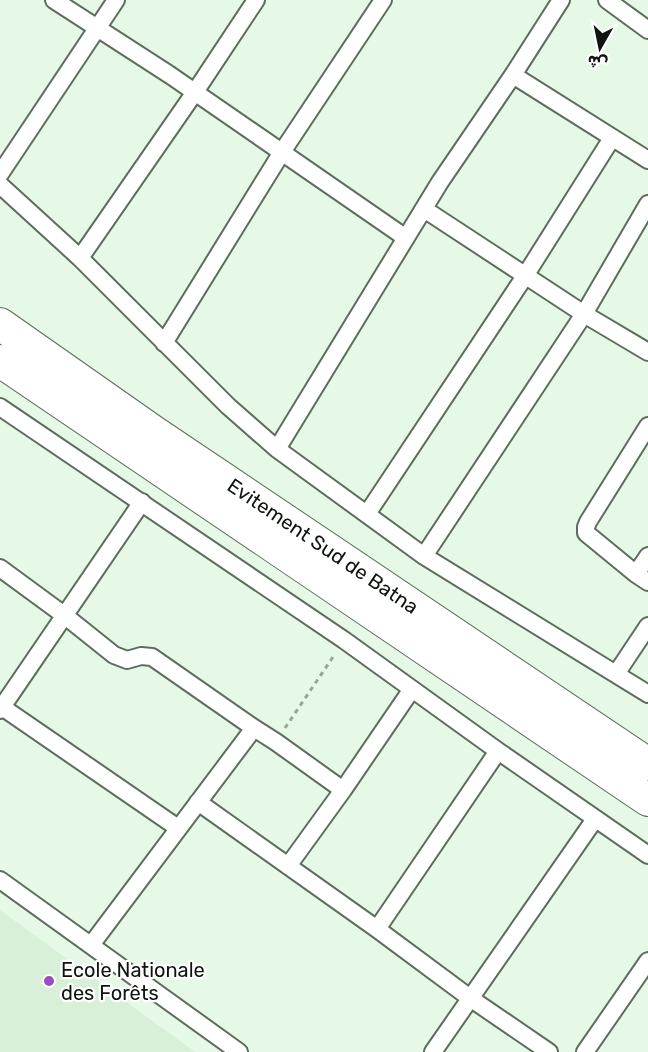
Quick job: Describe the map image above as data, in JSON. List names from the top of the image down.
{
  "streets": {
    "highway": ["Evitement Sud de Batna"]
  },
  "places": ["Ecole Nationale des Forêts"],
  "north": "bottom"
}
